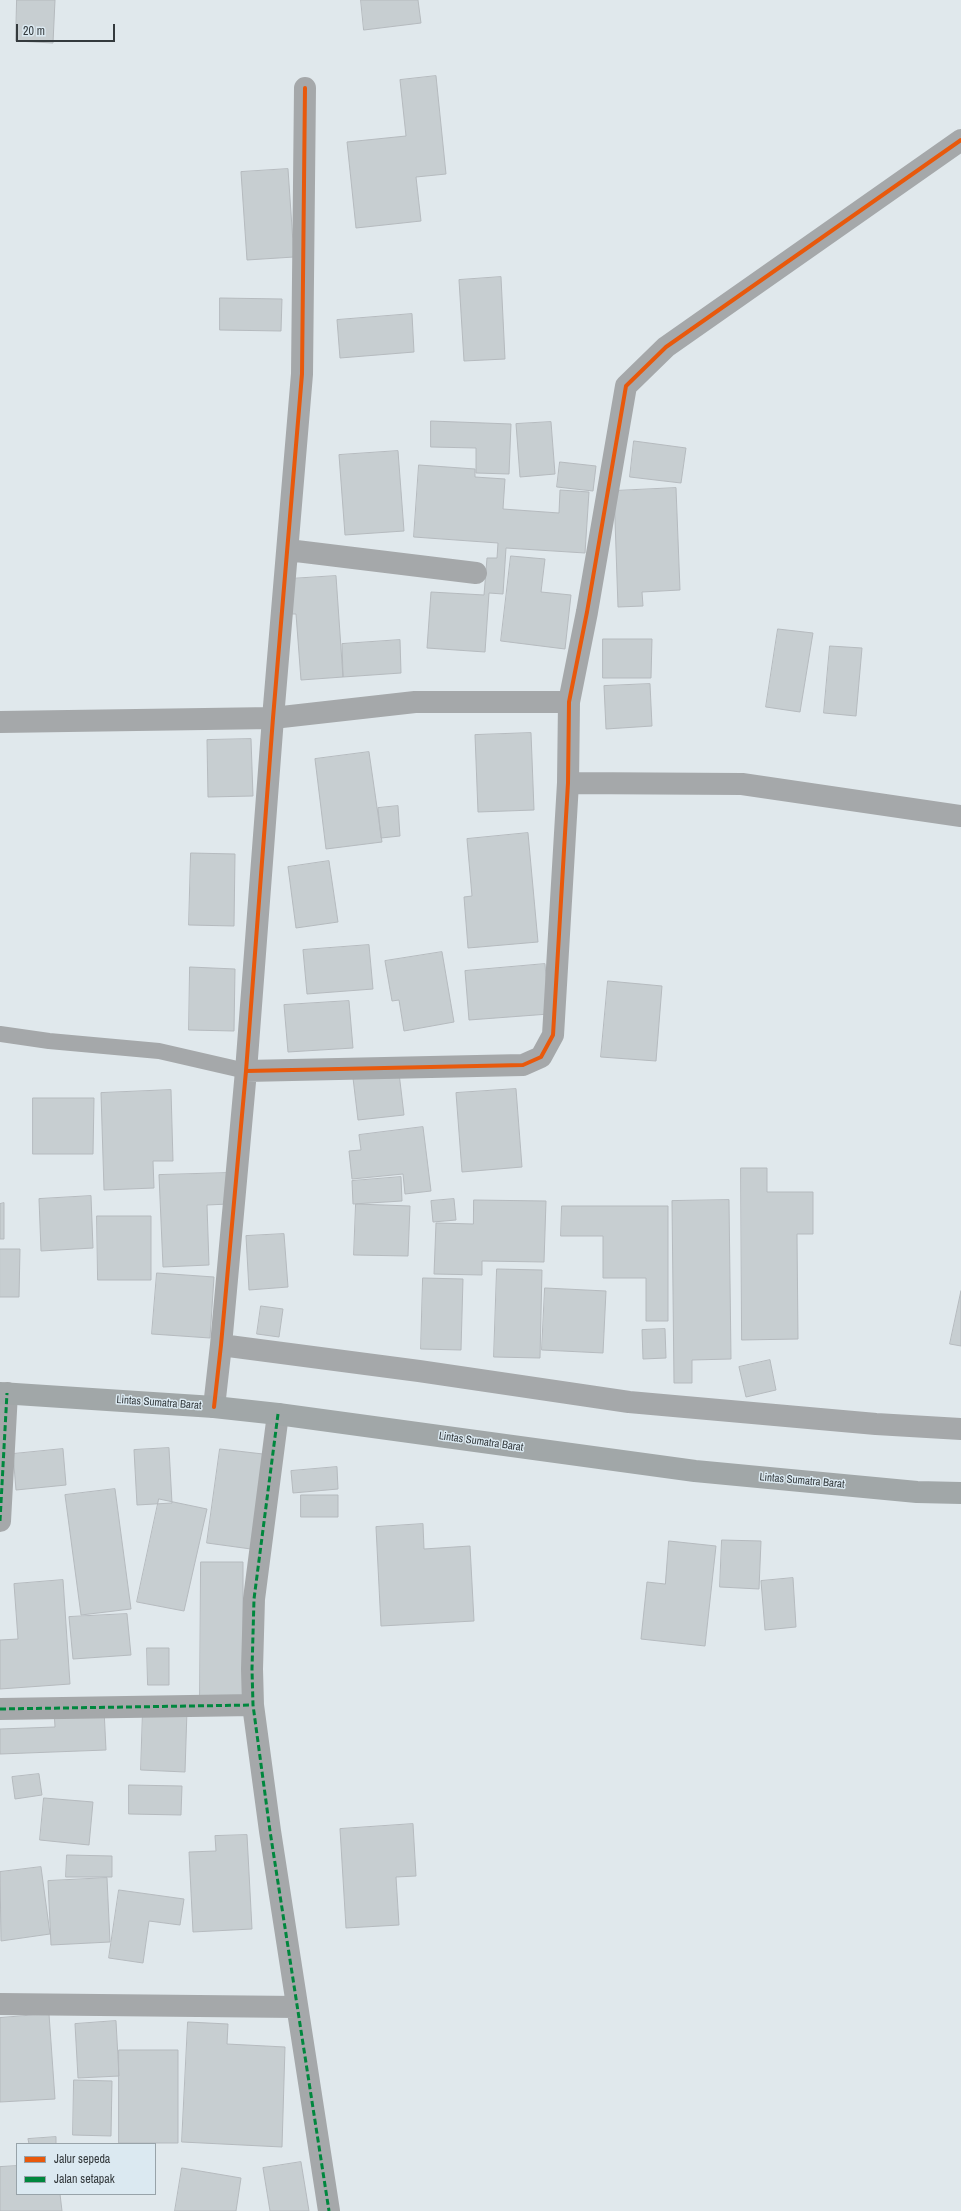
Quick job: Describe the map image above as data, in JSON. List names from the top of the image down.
{
  "streets": {
    "highway": ["Lintas Sumatra Barat"]
  },
  "legend": ["Jalur sepeda", "Jalan setapak"],
  "scale_bar": "20 m"
}
